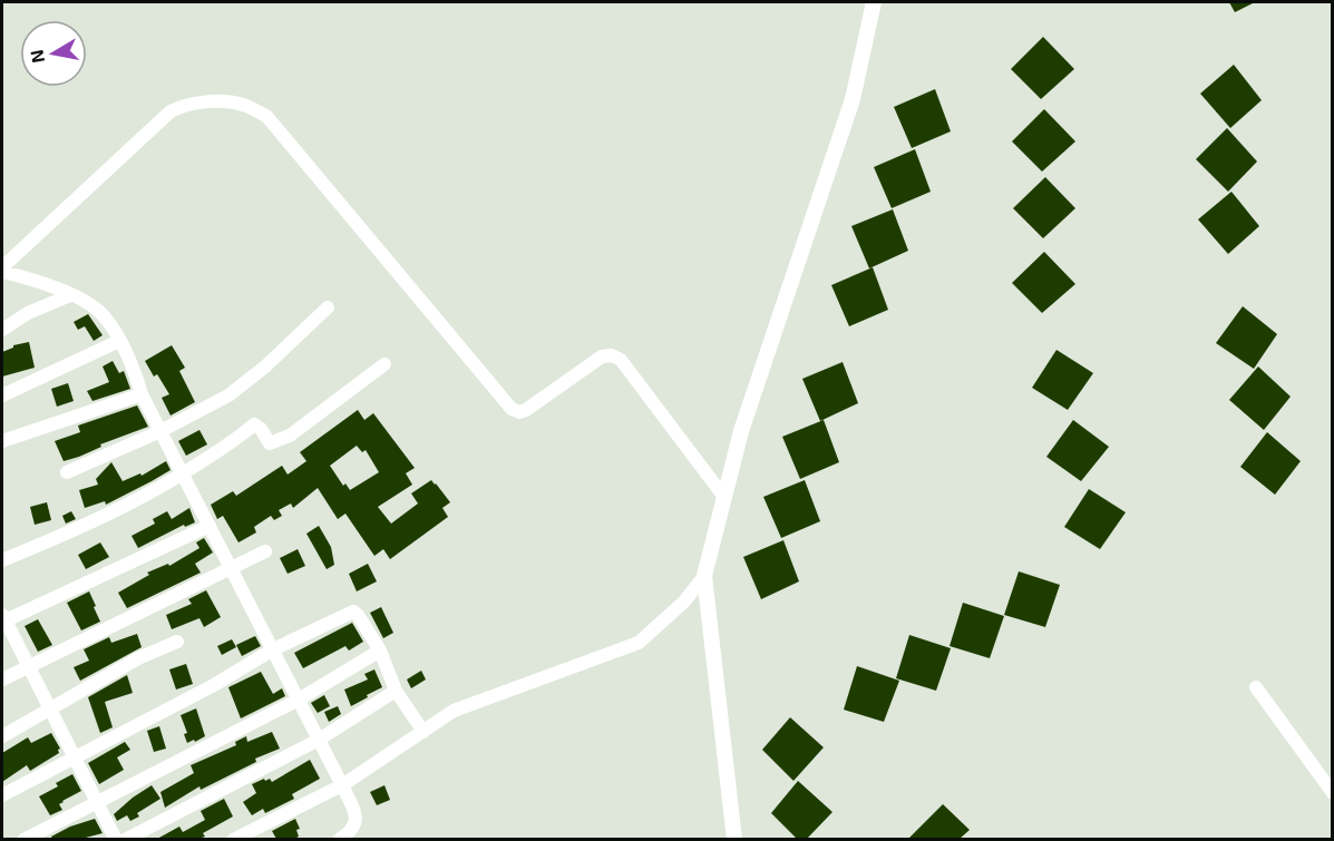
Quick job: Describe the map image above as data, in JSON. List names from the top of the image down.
{
  "north": "left"
}
